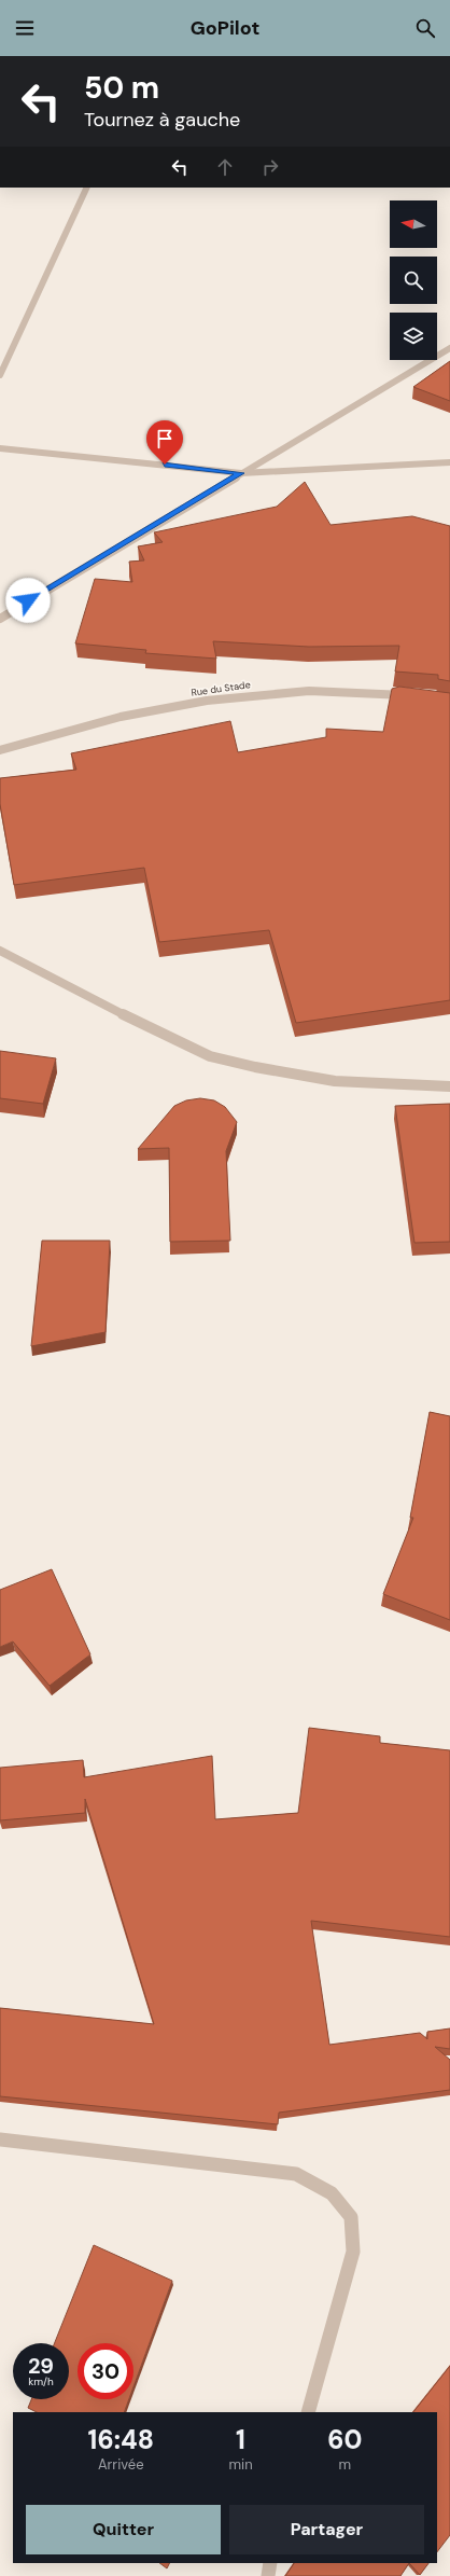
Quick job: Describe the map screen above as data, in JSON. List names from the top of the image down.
{
  "streets": {
    "street": ["Rue du Stade"]
  },
  "north": "left",
  "page": {
    "header": "GoPilot",
    "turn": ["50 m", "Tournez à gauche"],
    "speed": "29 km/h",
    "limit": "30",
    "eta": [
      "16:48",
      "Arrivée",
      "1",
      "min",
      "60",
      "m"
    ],
    "buttons": ["Quitter", "Partager"]
  }
}
